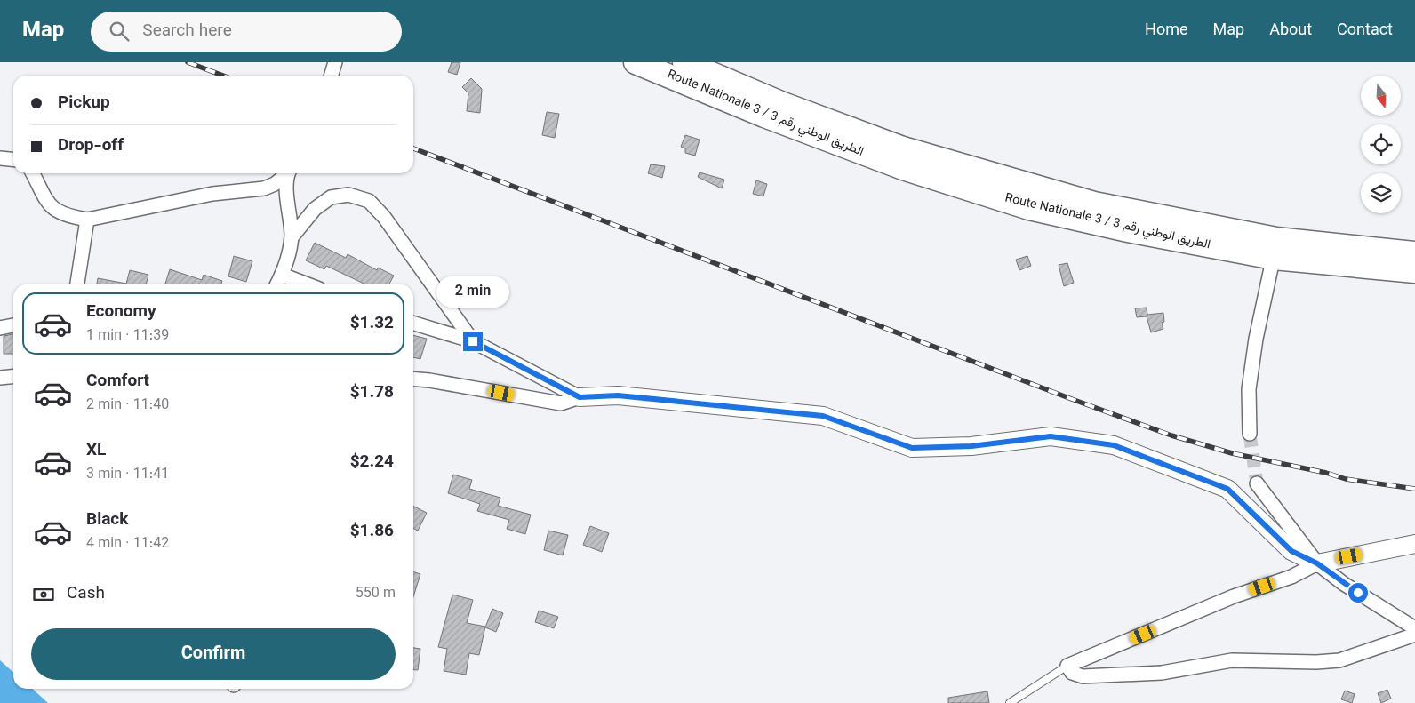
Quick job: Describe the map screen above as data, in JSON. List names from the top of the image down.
{
  "streets": {
    "highway": ["Route Nationale 3 / الطريق الوطني رقم 3"]
  },
  "north": "bottom",
  "page": {
    "header": "Map",
    "search": "Search here",
    "nav": [
      "Home",
      "Map",
      "About",
      "Contact"
    ],
    "banner": ["Pickup", "Drop-off"],
    "bubble": "2 min",
    "list": [
      {
        "name": "Economy",
        "note": "1 min · 11:39",
        "value": "$1.32"
      },
      {
        "name": "Comfort",
        "note": "2 min · 11:40",
        "value": "$1.78"
      },
      {
        "name": "XL",
        "note": "3 min · 11:41",
        "value": "$2.24"
      },
      {
        "name": "Black",
        "note": "4 min · 11:42",
        "value": "$1.86"
      }
    ],
    "pay": ["Cash", "550 m"],
    "buttons": "Confirm"
  }
}
